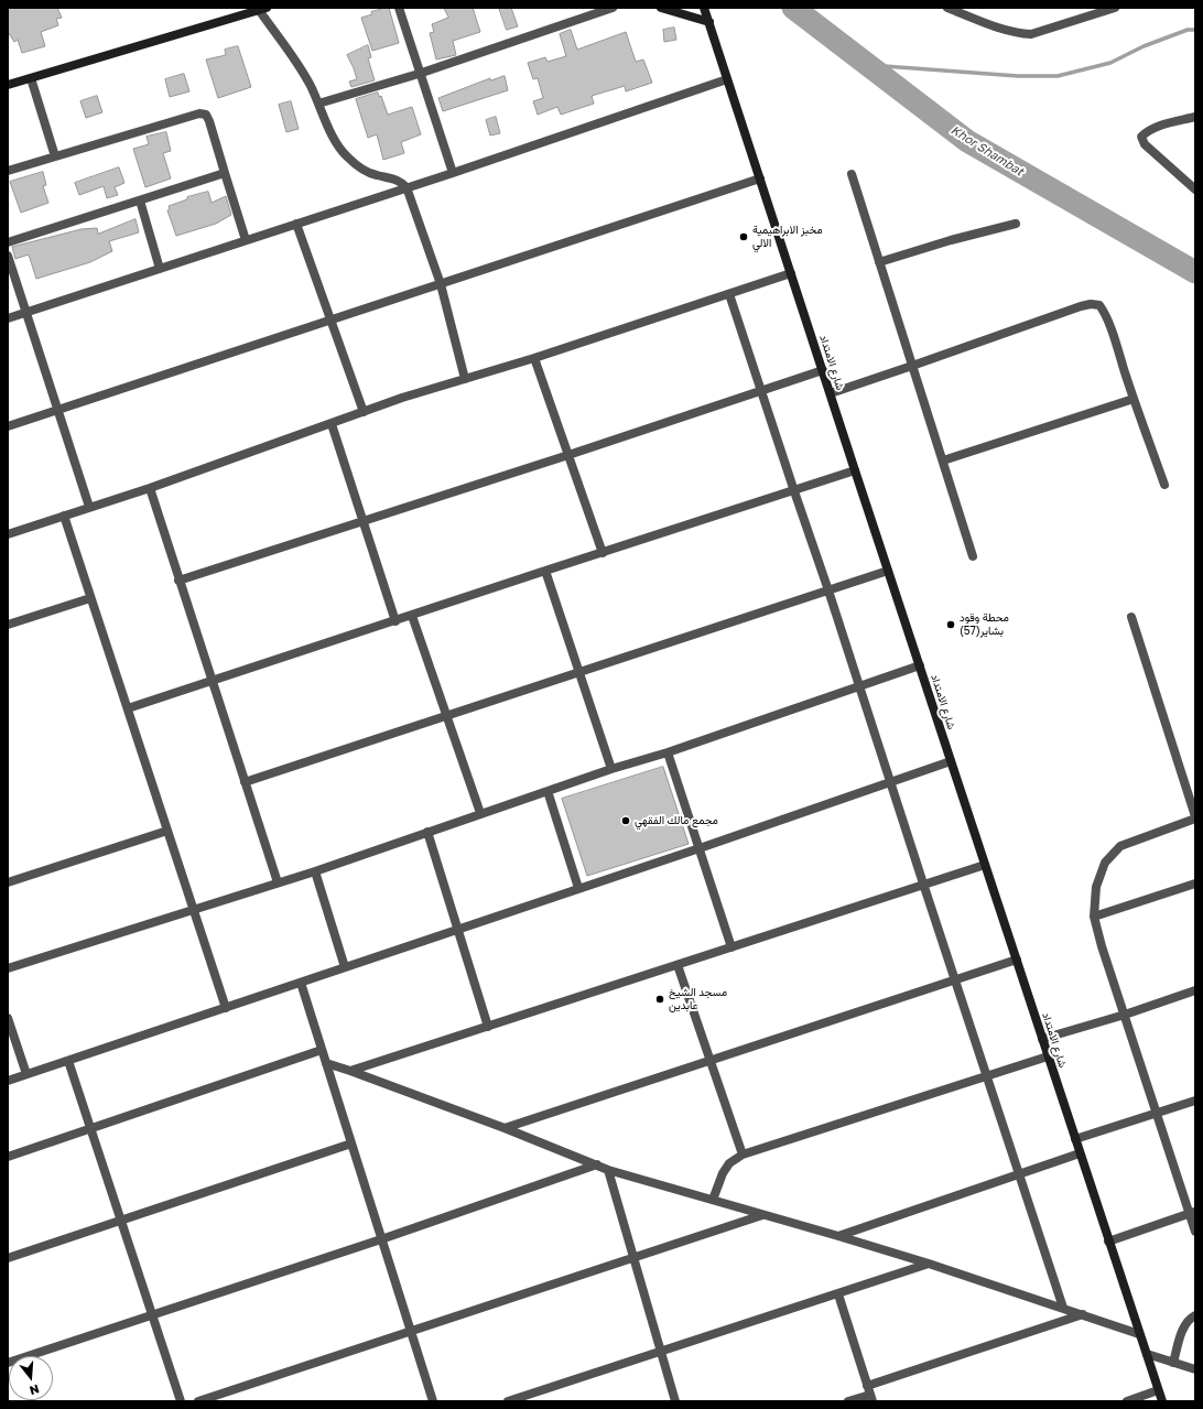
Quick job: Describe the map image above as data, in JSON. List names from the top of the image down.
{
  "streets": {
    "street": ["شارع الامتداد"]
  },
  "water": ["Khor Shambat"],
  "places": [
    "مخبز الابراهيمية الالي",
    "محطة وقود بشاير(57)",
    "مجمع مالك الفقهي",
    "مسجد الشيخ عابدين"
  ],
  "north": "bottom"
}
